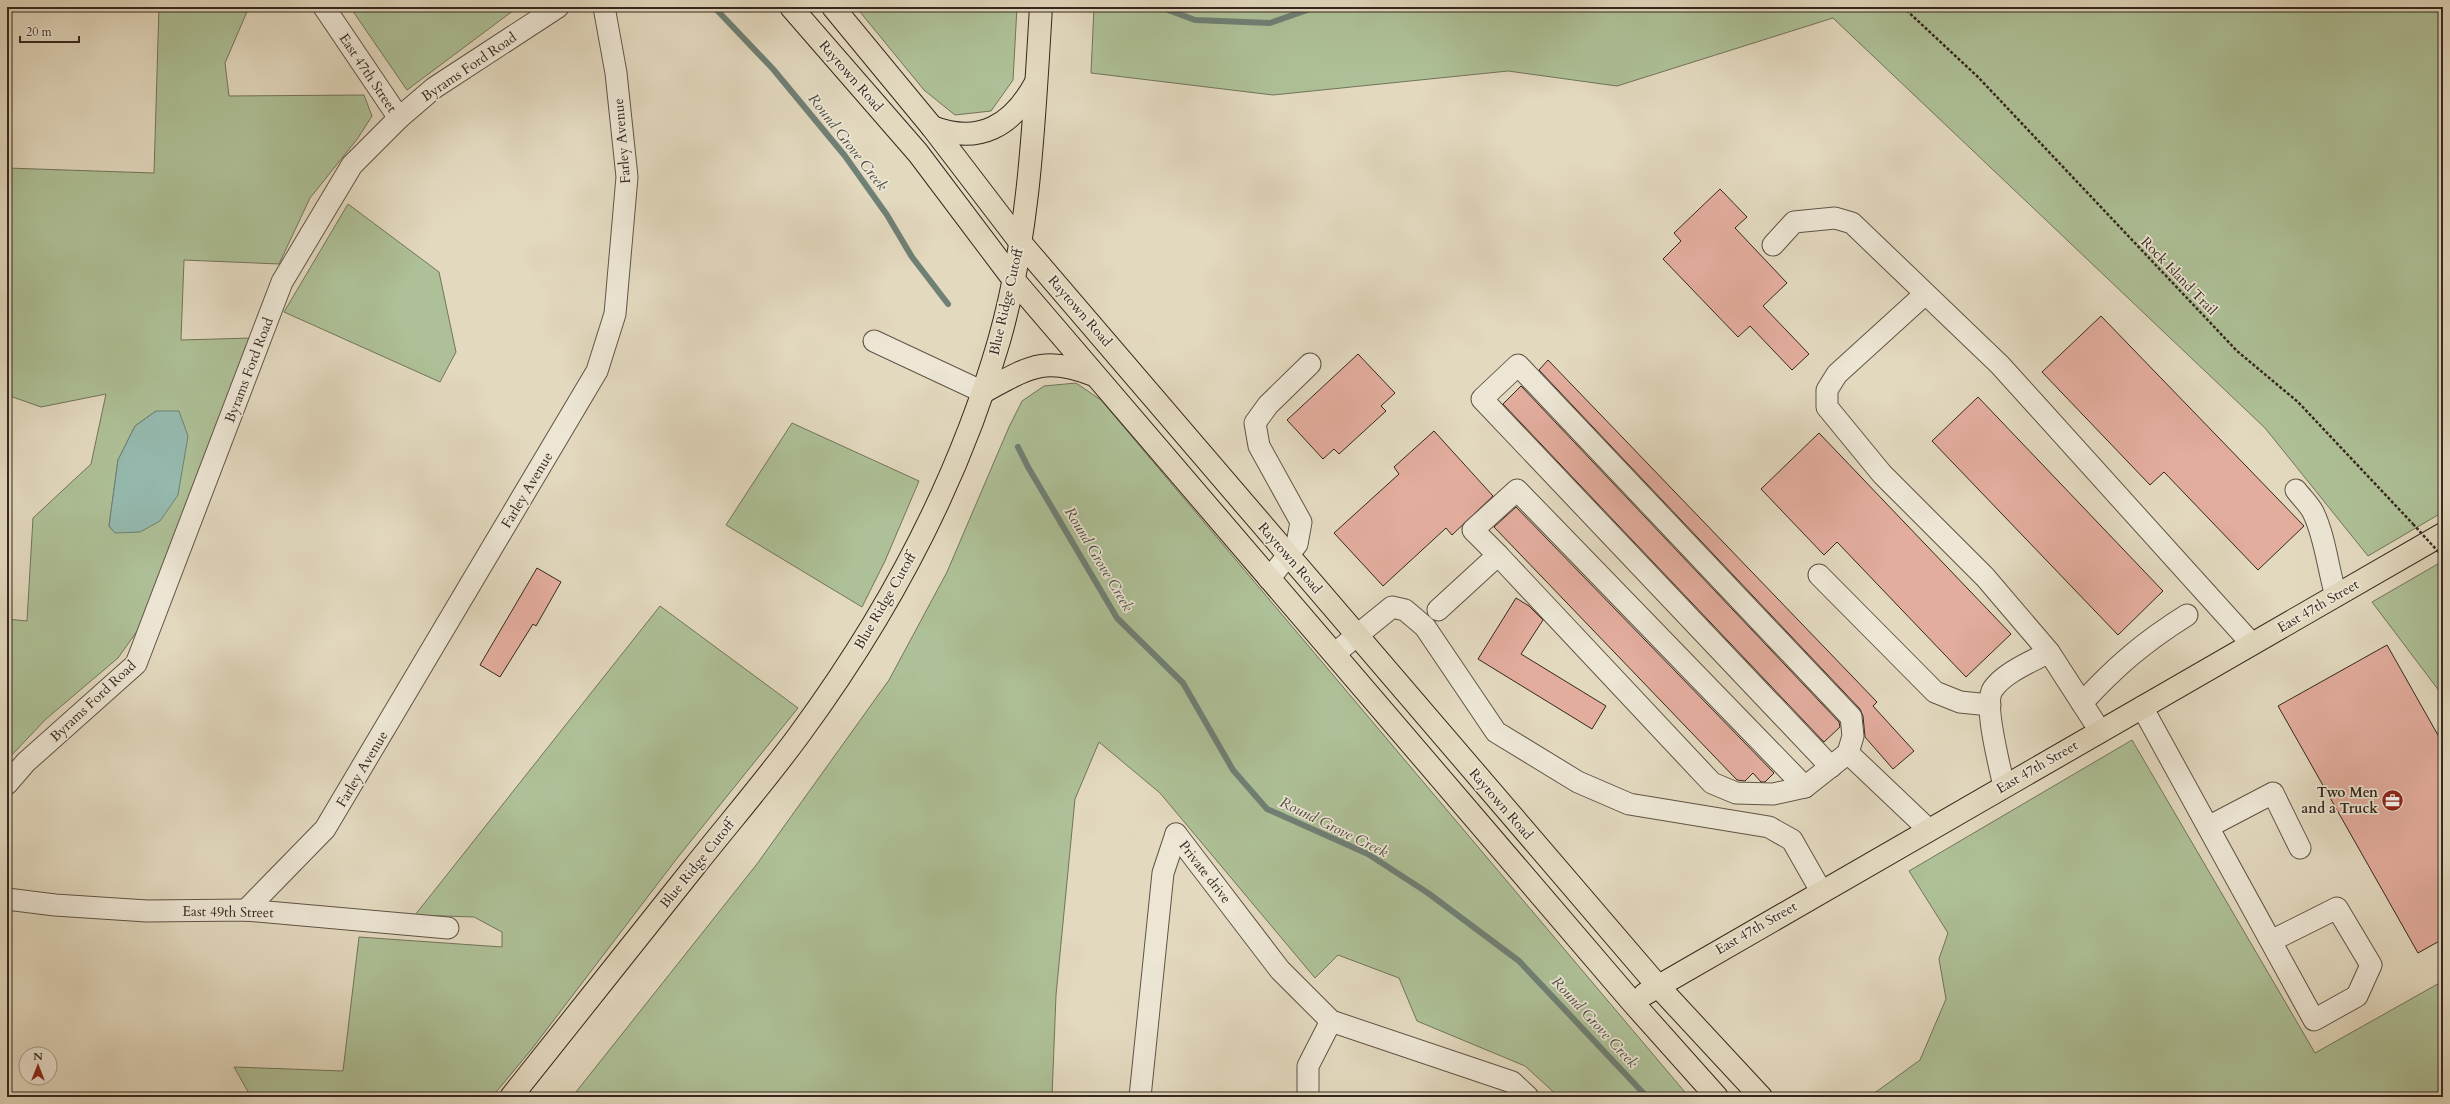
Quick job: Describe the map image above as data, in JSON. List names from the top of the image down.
{
  "streets": {
    "main road": ["East 47th Street", "Raytown Road", "Blue Ridge Cutoff"],
    "street": [
      "Byrams Ford Road",
      "Farley Avenue",
      "Private drive",
      "East 49th Street"
    ],
    "path": ["Rock Island Trail"]
  },
  "crossings": [
    ["Byrams Ford Road", "East 47th Street"],
    ["East 47th Street", "Raytown Road"],
    ["Raytown Road", "Blue Ridge Cutoff"],
    ["Farley Avenue", "East 49th Street"]
  ],
  "water": ["Round Grove Creek"],
  "places": {
    "office": ["Two Men and a Truck"]
  },
  "scale_bar": "20 m",
  "north": "top"
}
